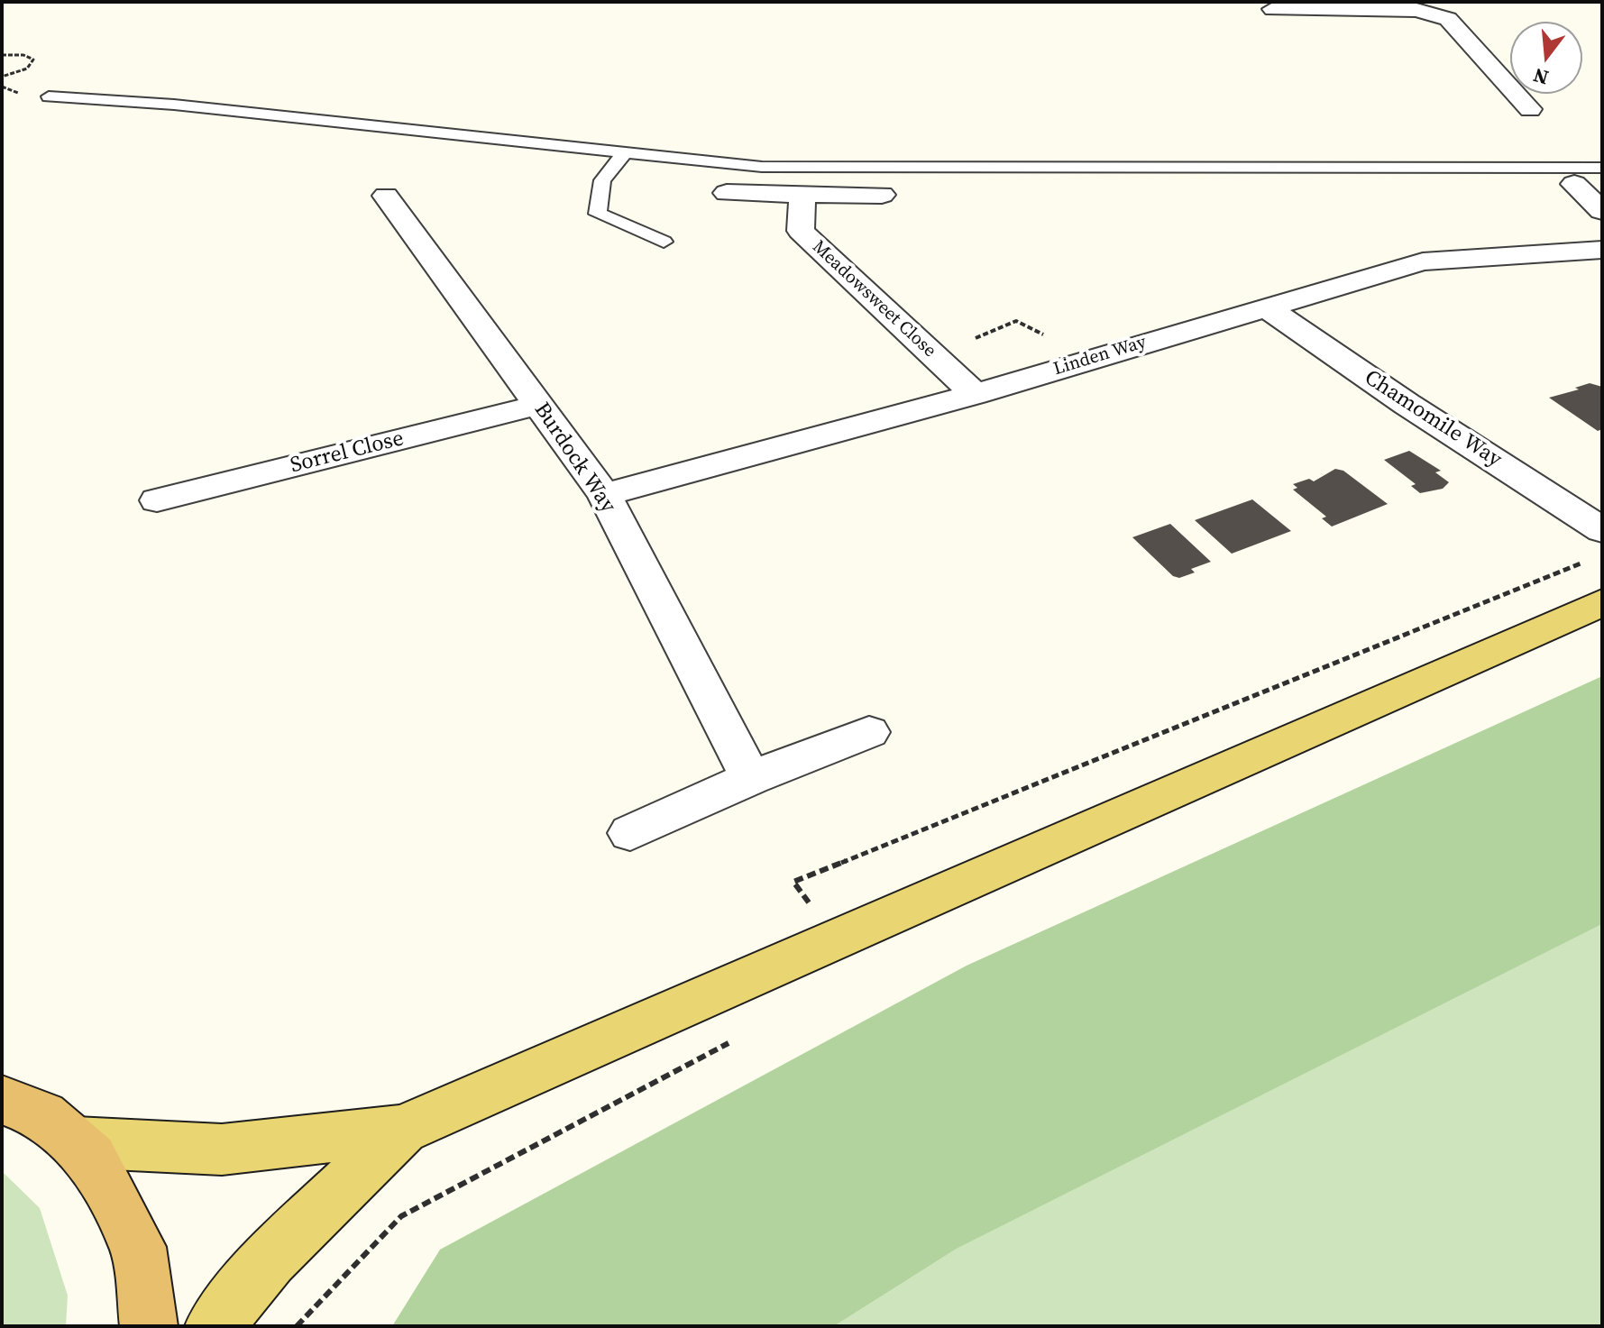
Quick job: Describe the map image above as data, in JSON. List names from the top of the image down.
{
  "streets": {
    "street": [
      "Meadowsweet Close",
      "Linden Way",
      "Chamomile Way",
      "Sorrel Close",
      "Burdock Way"
    ]
  },
  "crossings": [
    ["Meadowsweet Close", "Linden Way"],
    ["Linden Way", "Chamomile Way"],
    ["Linden Way", "Burdock Way"],
    ["Sorrel Close", "Burdock Way"]
  ],
  "north": "bottom"
}
